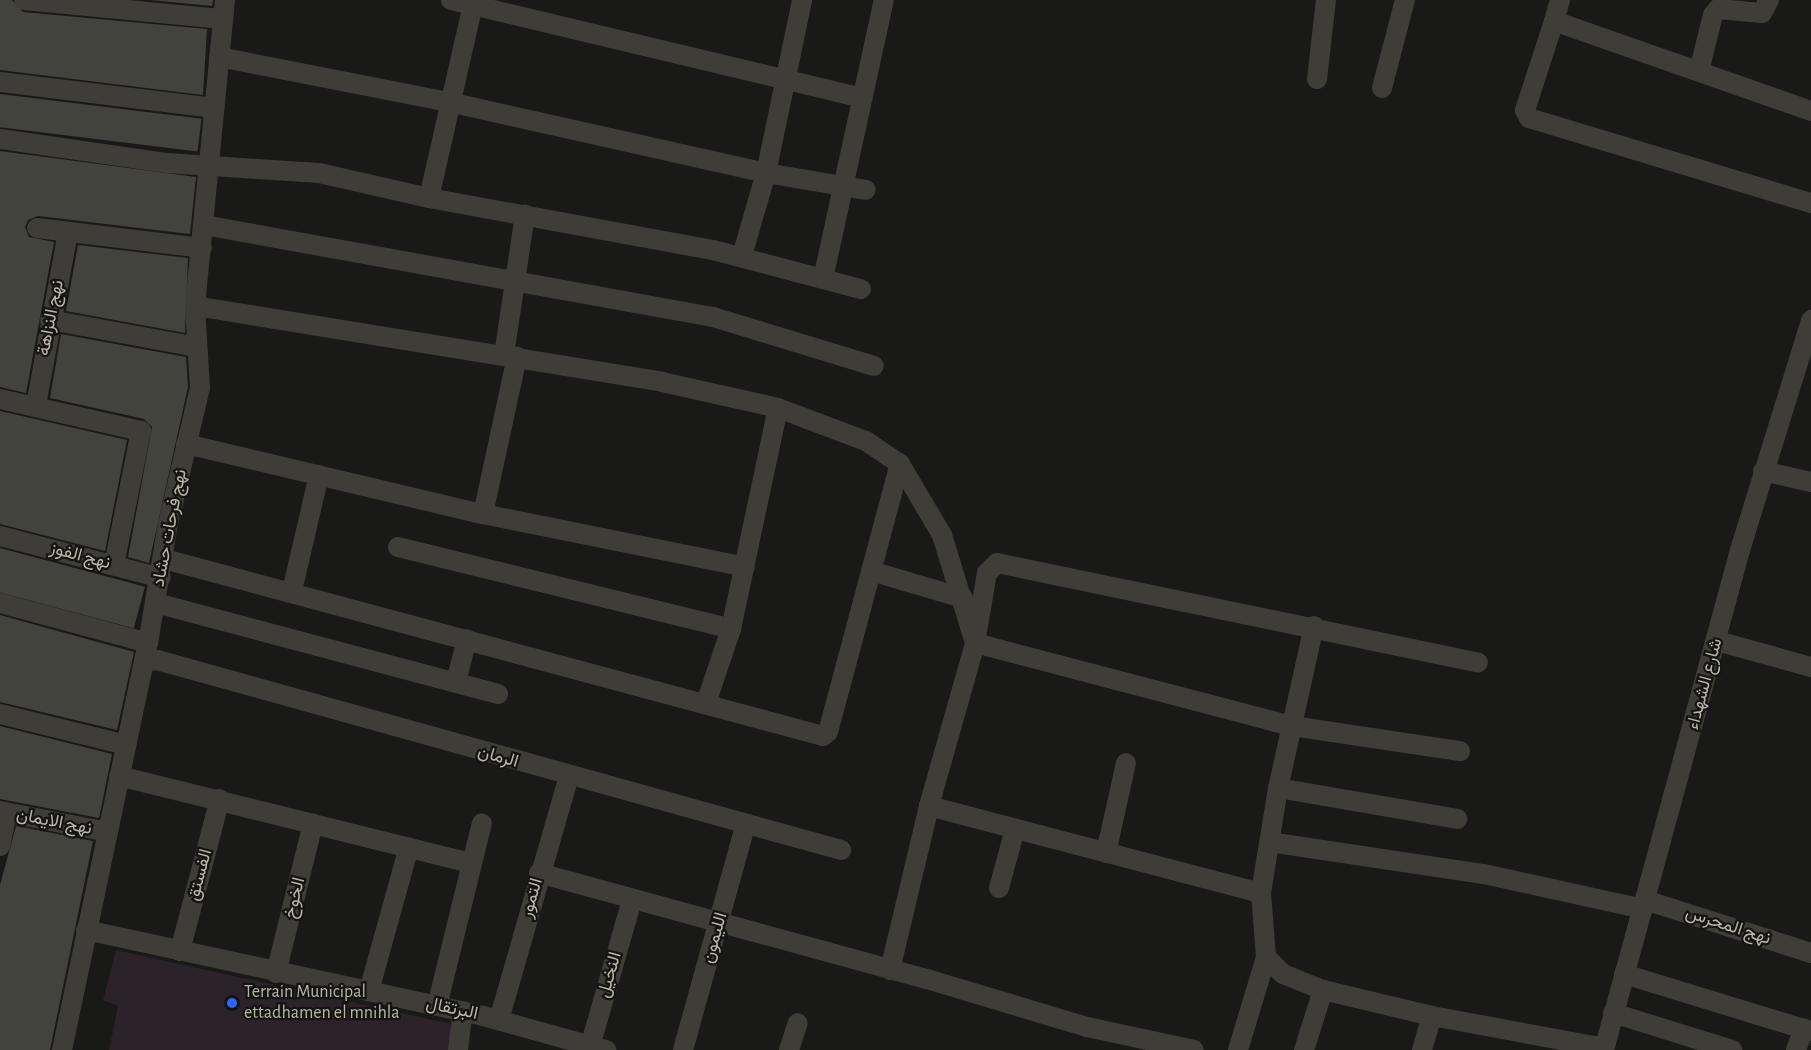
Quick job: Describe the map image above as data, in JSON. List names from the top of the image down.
{
  "streets": {
    "street": [
      "نهج النزاهة",
      "نهج فرحات حشاد",
      "نهج الفوز",
      "شارع الشهداء",
      "الرمان",
      "نهج الايمان",
      "الفستق",
      "الخوخ",
      "التمور",
      "نهج المحرس",
      "الليمون",
      "النخيل",
      "البرتقال"
    ]
  },
  "crossings": [
    ["نهج فرحات حشاد", "نهج الفوز"],
    ["نهج فرحات حشاد", "الرمان"],
    ["نهج فرحات حشاد", "نهج الايمان"],
    ["نهج فرحات حشاد", "البرتقال"],
    ["شارع الشهداء", "نهج المحرس"],
    ["الرمان", "التمور"],
    ["الرمان", "الليمون"],
    ["الفستق", "البرتقال"],
    ["الخوخ", "البرتقال"],
    ["التمور", "البرتقال"],
    ["النخيل", "البرتقال"]
  ],
  "places": ["Terrain Municipal ettadhamen el mnihla"]
}
